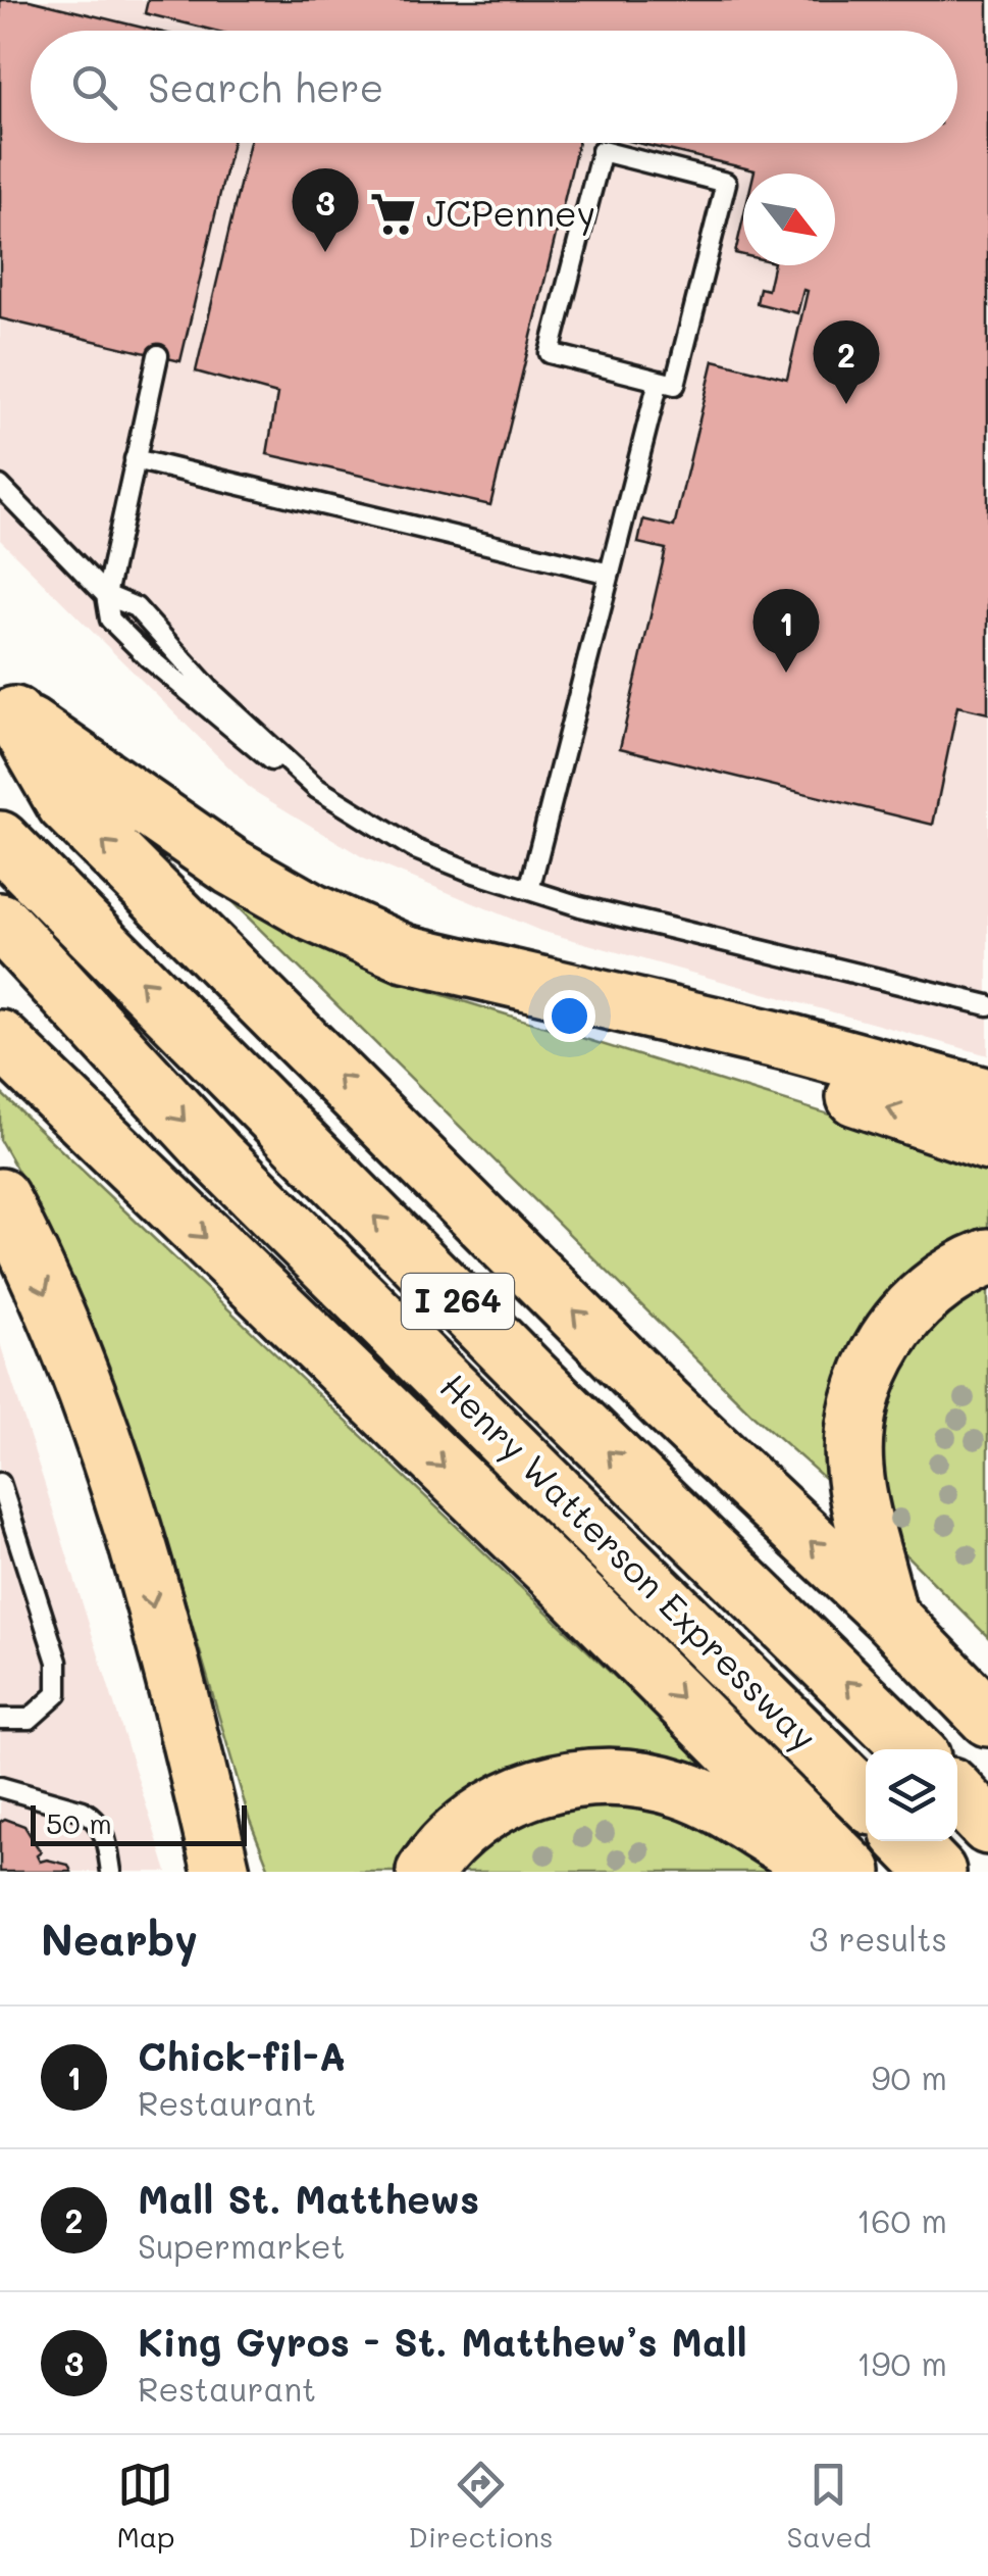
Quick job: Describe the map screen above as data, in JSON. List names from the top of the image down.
{
  "streets": {
    "highway": ["I 264", "Henry Watterson Expressway"]
  },
  "places": {
    "supermarket": ["JCPenney"]
  },
  "scale_bar": "50 m",
  "north": "bottom right",
  "page": {
    "search": "Search here",
    "pins": ["3", "2", "1"],
    "scale": "50 m",
    "heading": ["Nearby", "3 results"],
    "list": [
      {
        "mark": "1",
        "name": "Chick-fil-A",
        "note": "Restaurant",
        "value": "90 m"
      },
      {
        "mark": "2",
        "name": "Mall St. Matthews",
        "note": "Supermarket",
        "value": "160 m"
      },
      {
        "mark": "3",
        "name": "King Gyros - St. Matthew’s Mall",
        "note": "Restaurant",
        "value": "190 m"
      }
    ],
    "nav": ["Map", "Directions", "Saved"]
  }
}
